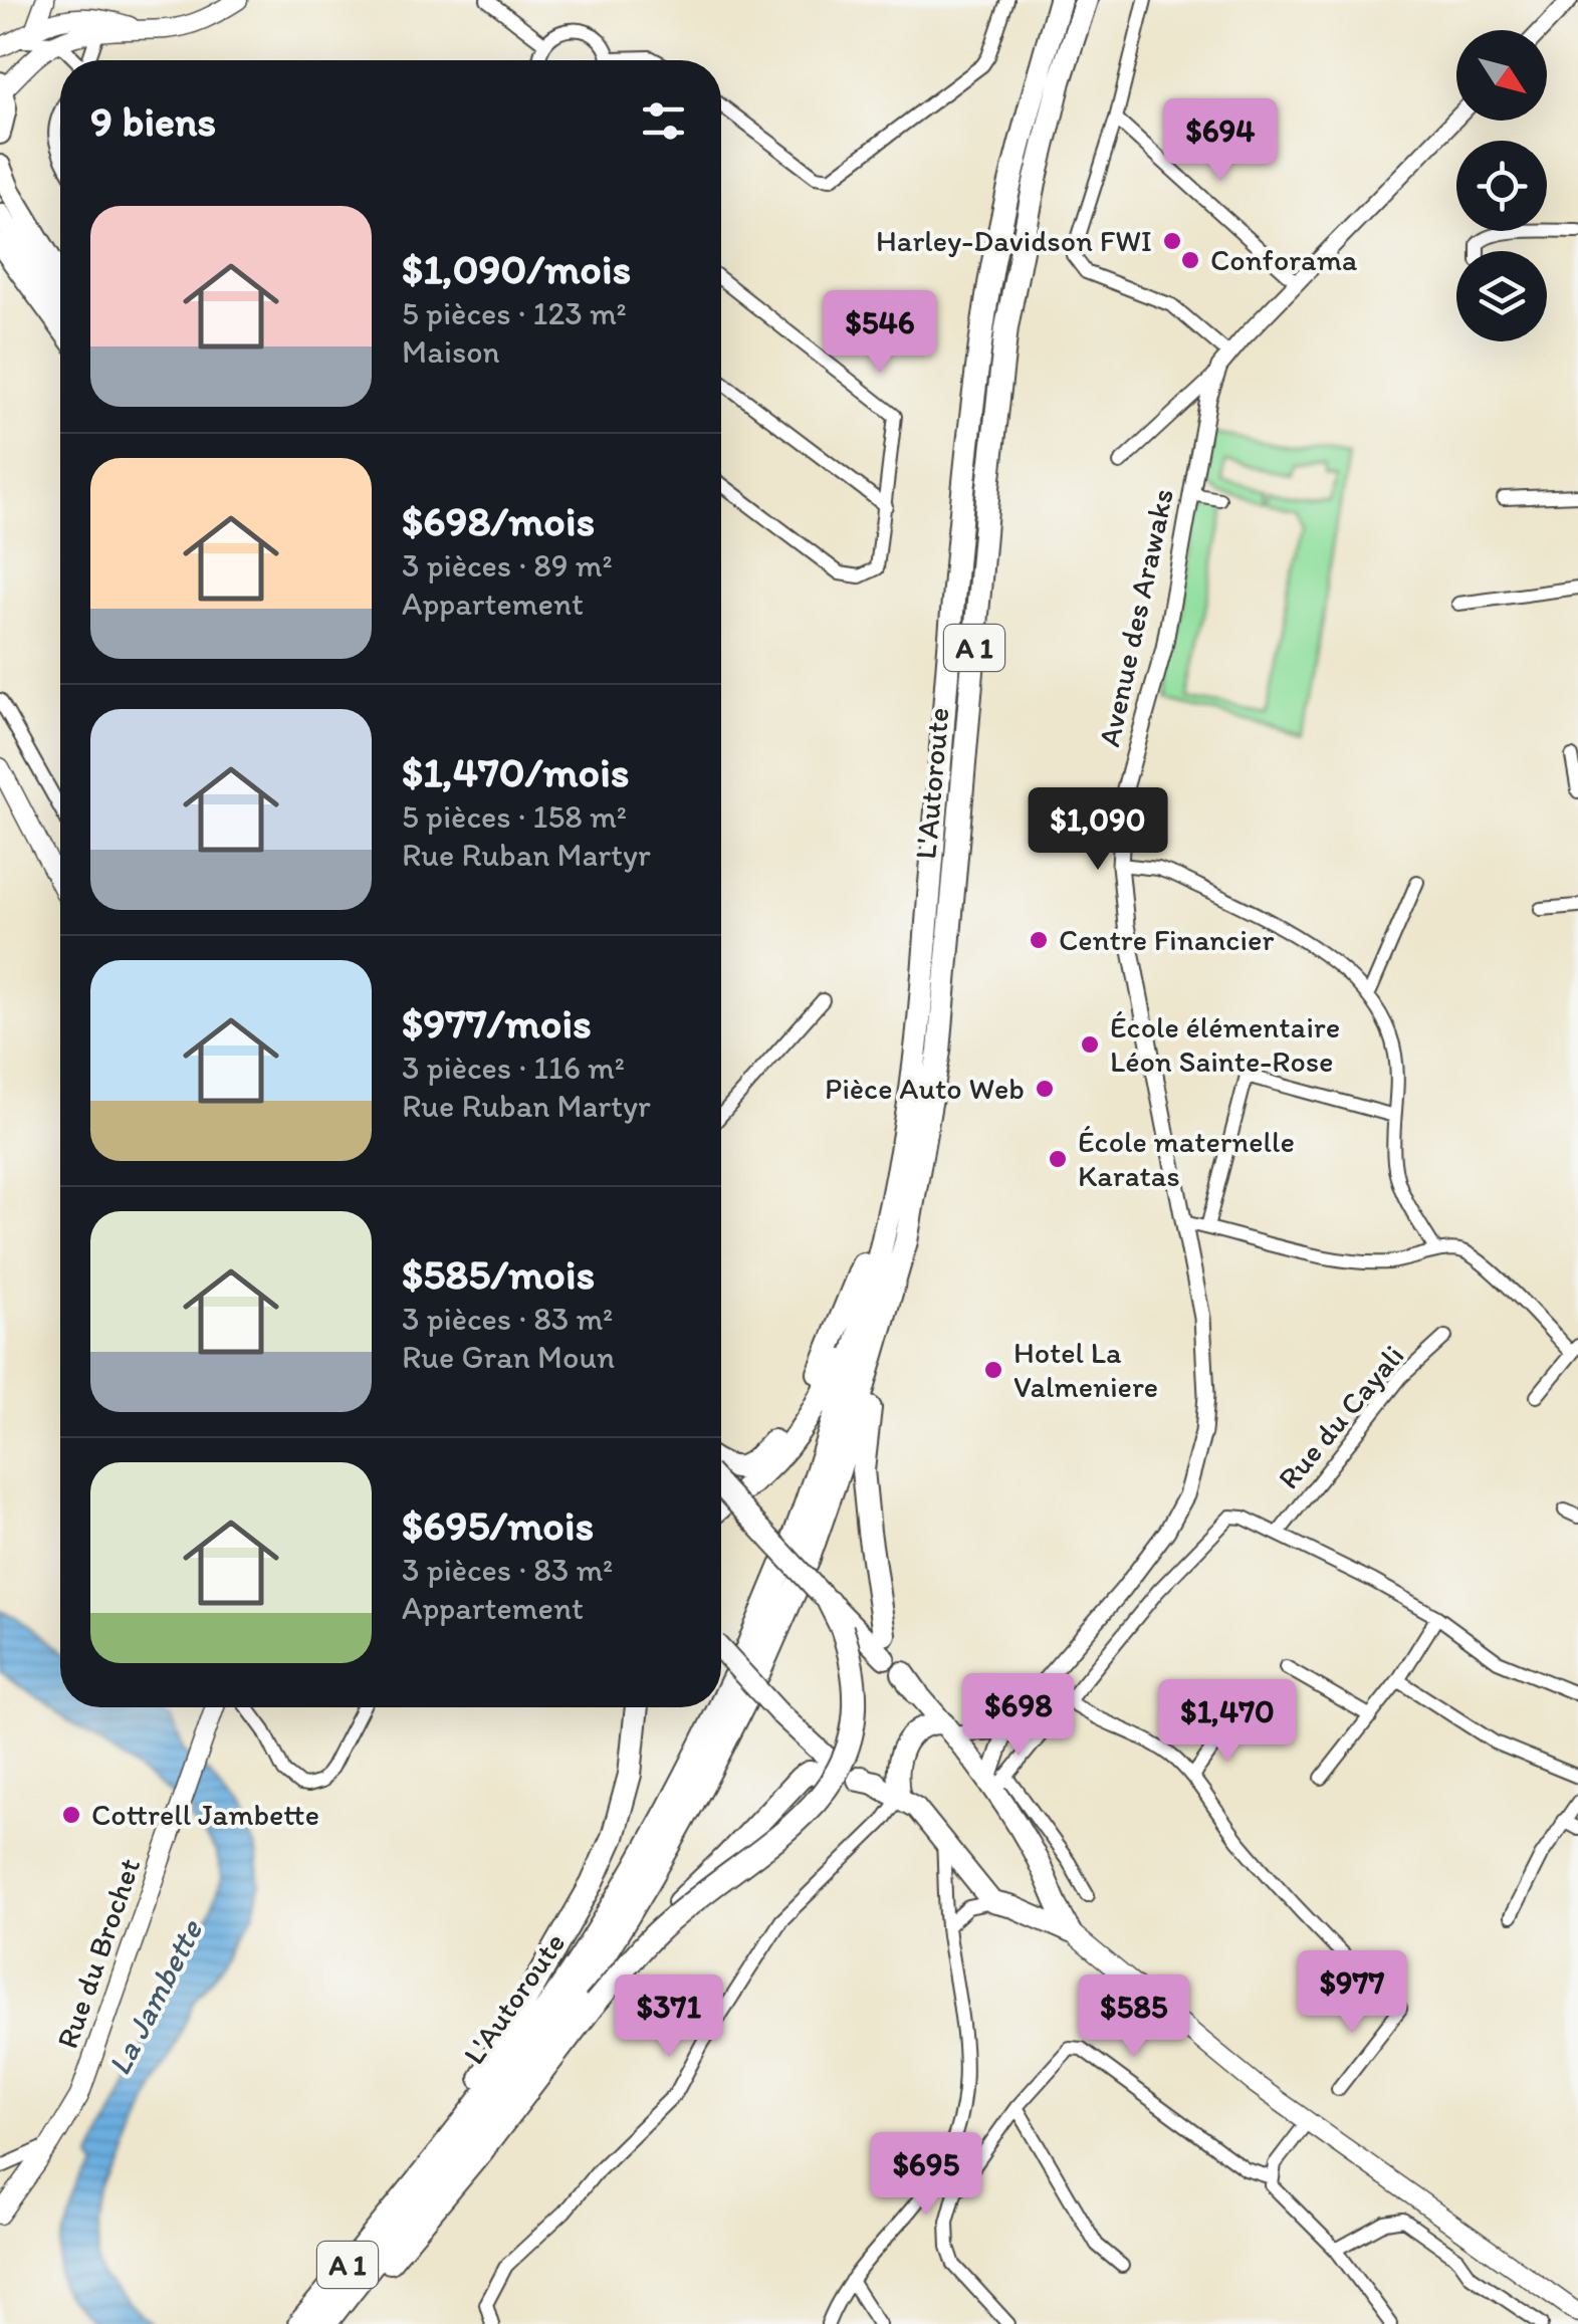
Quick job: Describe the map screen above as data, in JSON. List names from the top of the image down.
{
  "streets": {
    "highway": ["A 1", "L'Autoroute"],
    "main road": ["Rue du Brochet"],
    "street": ["Avenue des Arawaks", "Rue du Cayali"]
  },
  "water": ["La Jambette"],
  "places": [
    "Harley-Davidson FWI",
    "Conforama",
    "Centre Financier",
    "École élémentaire Léon Sainte-Rose",
    "Pièce Auto Web",
    "École maternelle Karatas",
    "Hotel La Valmeniere",
    "Cottrell Jambette"
  ],
  "north": "bottom right",
  "page": {
    "heading": "9 biens",
    "price": [
      "$694",
      "$546",
      "$1,090",
      "$698",
      "$1,470",
      "$977",
      "$371",
      "$585",
      "$695"
    ],
    "list": [
      {
        "name": "$1,090/mois",
        "note": "5 pièces · 123 m² · Maison"
      },
      {
        "name": "$698/mois",
        "note": "3 pièces · 89 m² · Appartement"
      },
      {
        "name": "$1,470/mois",
        "note": "5 pièces · 158 m² · Rue Ruban Martyr"
      },
      {
        "name": "$977/mois",
        "note": "3 pièces · 116 m² · Rue Ruban Martyr"
      },
      {
        "name": "$585/mois",
        "note": "3 pièces · 83 m² · Rue Gran Moun"
      },
      {
        "name": "$695/mois",
        "note": "3 pièces · 83 m² · Appartement"
      }
    ]
  }
}
